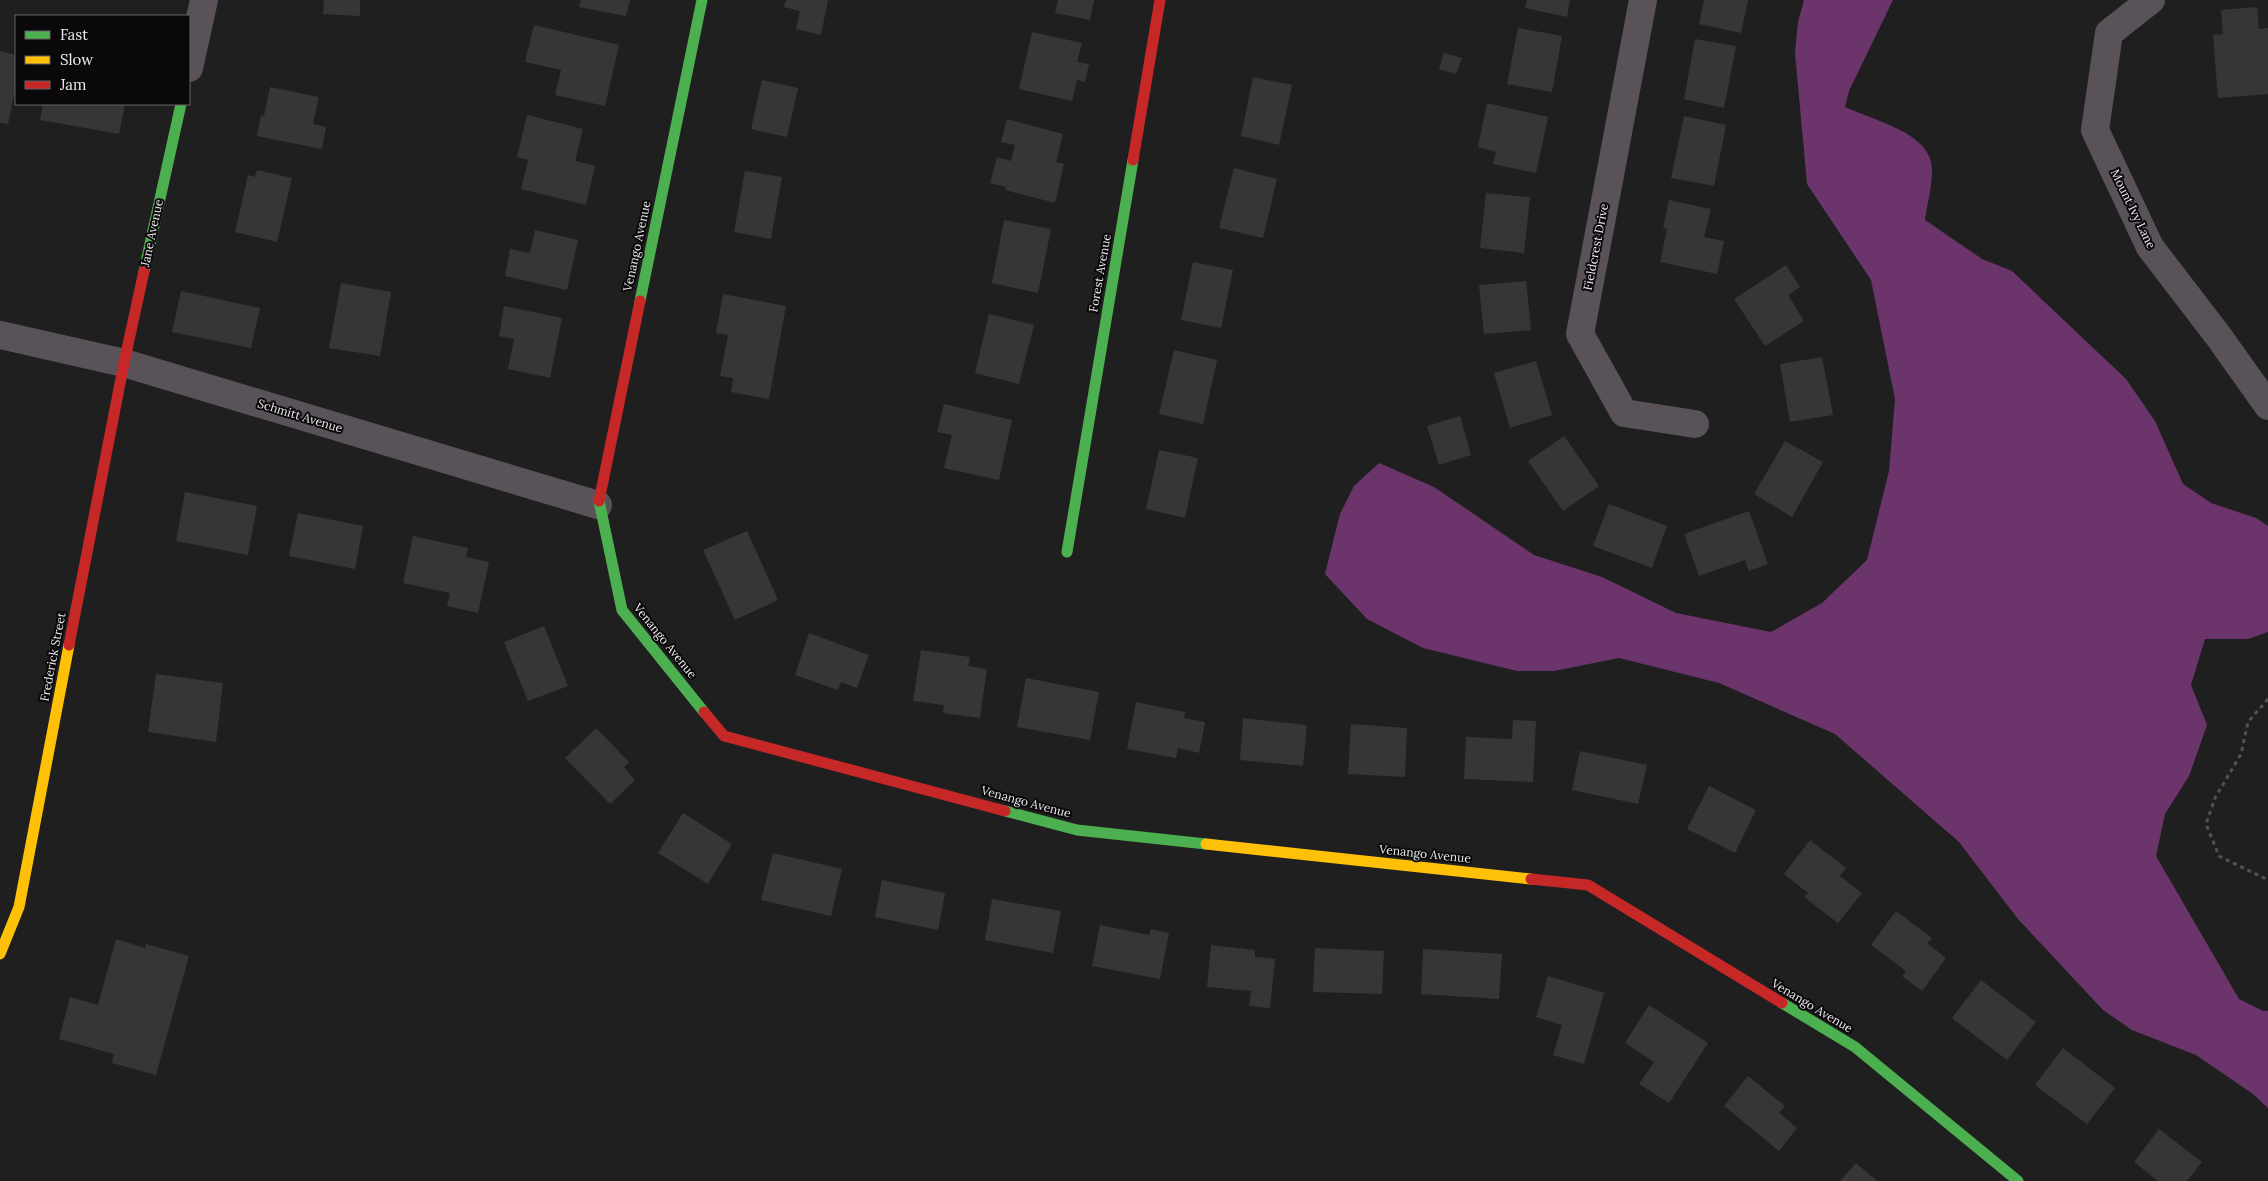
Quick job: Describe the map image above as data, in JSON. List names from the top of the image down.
{
  "streets": {
    "street": [
      "Mount Ivy Lane",
      "Jane Avenue",
      "Venango Avenue",
      "Fieldcrest Drive",
      "Forest Avenue",
      "Schmitt Avenue",
      "Frederick Street"
    ]
  },
  "crossings": [
    ["Jane Avenue", "Schmitt Avenue"],
    ["Jane Avenue", "Frederick Street"],
    ["Venango Avenue", "Schmitt Avenue"],
    ["Schmitt Avenue", "Frederick Street"]
  ],
  "legend": ["Fast", "Slow", "Jam"]
}
